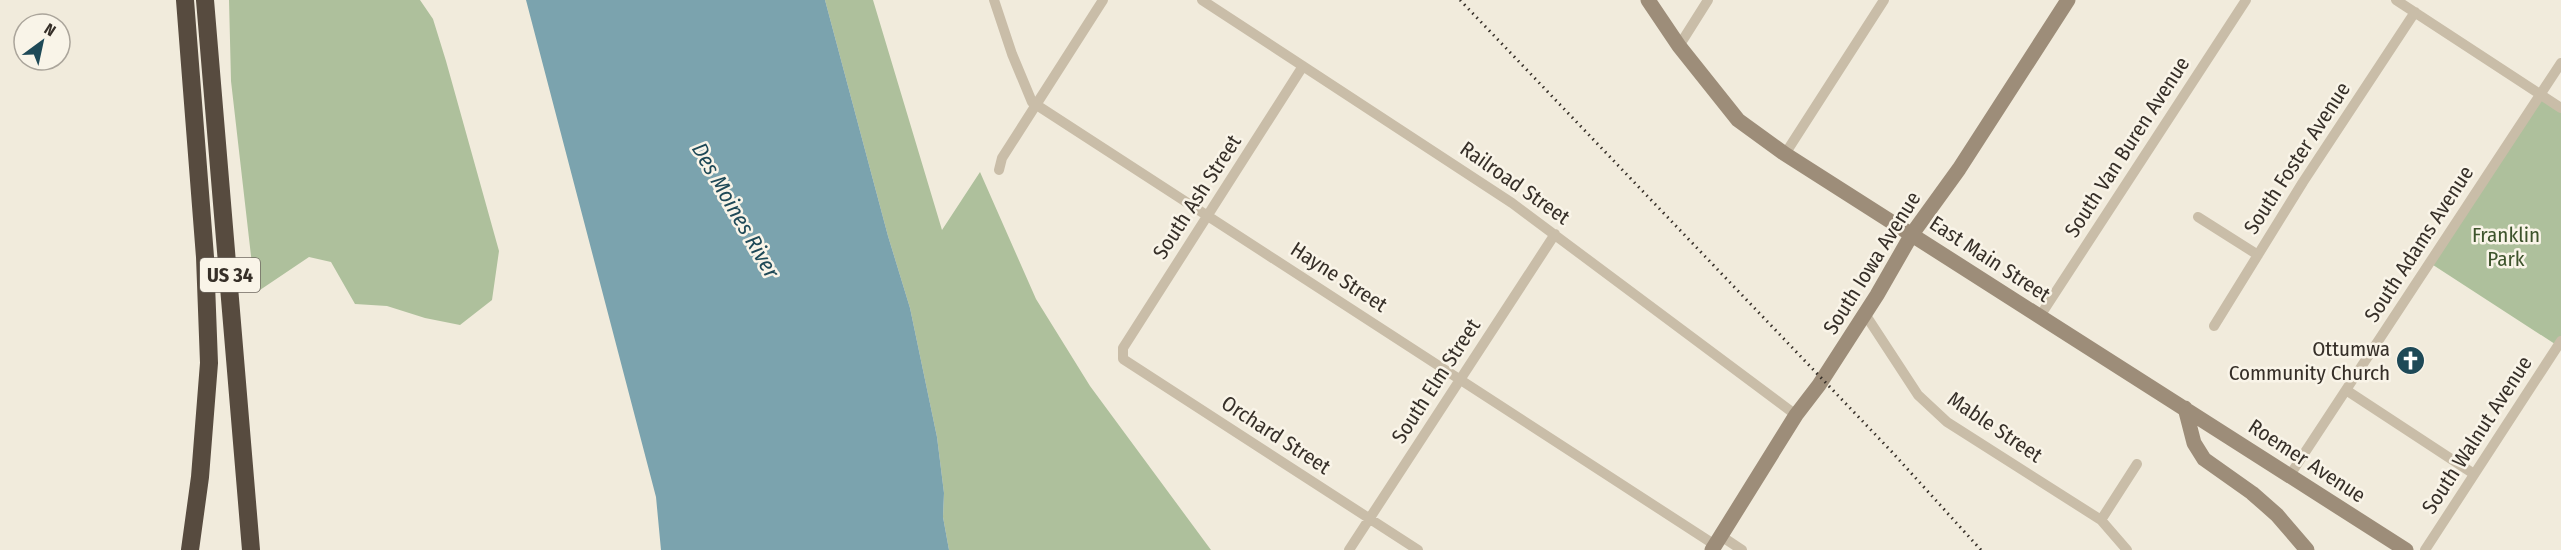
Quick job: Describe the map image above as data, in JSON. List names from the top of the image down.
{
  "streets": {
    "highway": ["US 34"],
    "main road": ["East Main Street", "South Iowa Avenue", "Roemer Avenue"],
    "street": [
      "South Van Buren Avenue",
      "South Foster Avenue",
      "Railroad Street",
      "South Ash Street",
      "South Adams Avenue",
      "Hayne Street",
      "South Elm Street",
      "Mable Street",
      "Orchard Street",
      "South Walnut Avenue"
    ]
  },
  "crossings": [
    ["South Van Buren Avenue", "East Main Street"],
    ["Railroad Street", "South Ash Street"],
    ["Railroad Street", "South Iowa Avenue"],
    ["Railroad Street", "South Elm Street"],
    ["South Ash Street", "Hayne Street"],
    ["South Ash Street", "Orchard Street"],
    ["South Adams Avenue", "Roemer Avenue"],
    ["East Main Street", "South Iowa Avenue"],
    ["East Main Street", "Roemer Avenue"],
    ["South Iowa Avenue", "Hayne Street"],
    ["South Iowa Avenue", "Mable Street"],
    ["Hayne Street", "South Elm Street"],
    ["South Elm Street", "Orchard Street"]
  ],
  "water": ["Des Moines River"],
  "parks": ["Franklin Park"],
  "places": {
    "church": ["Ottumwa Community Church"]
  },
  "north": "top right"
}
